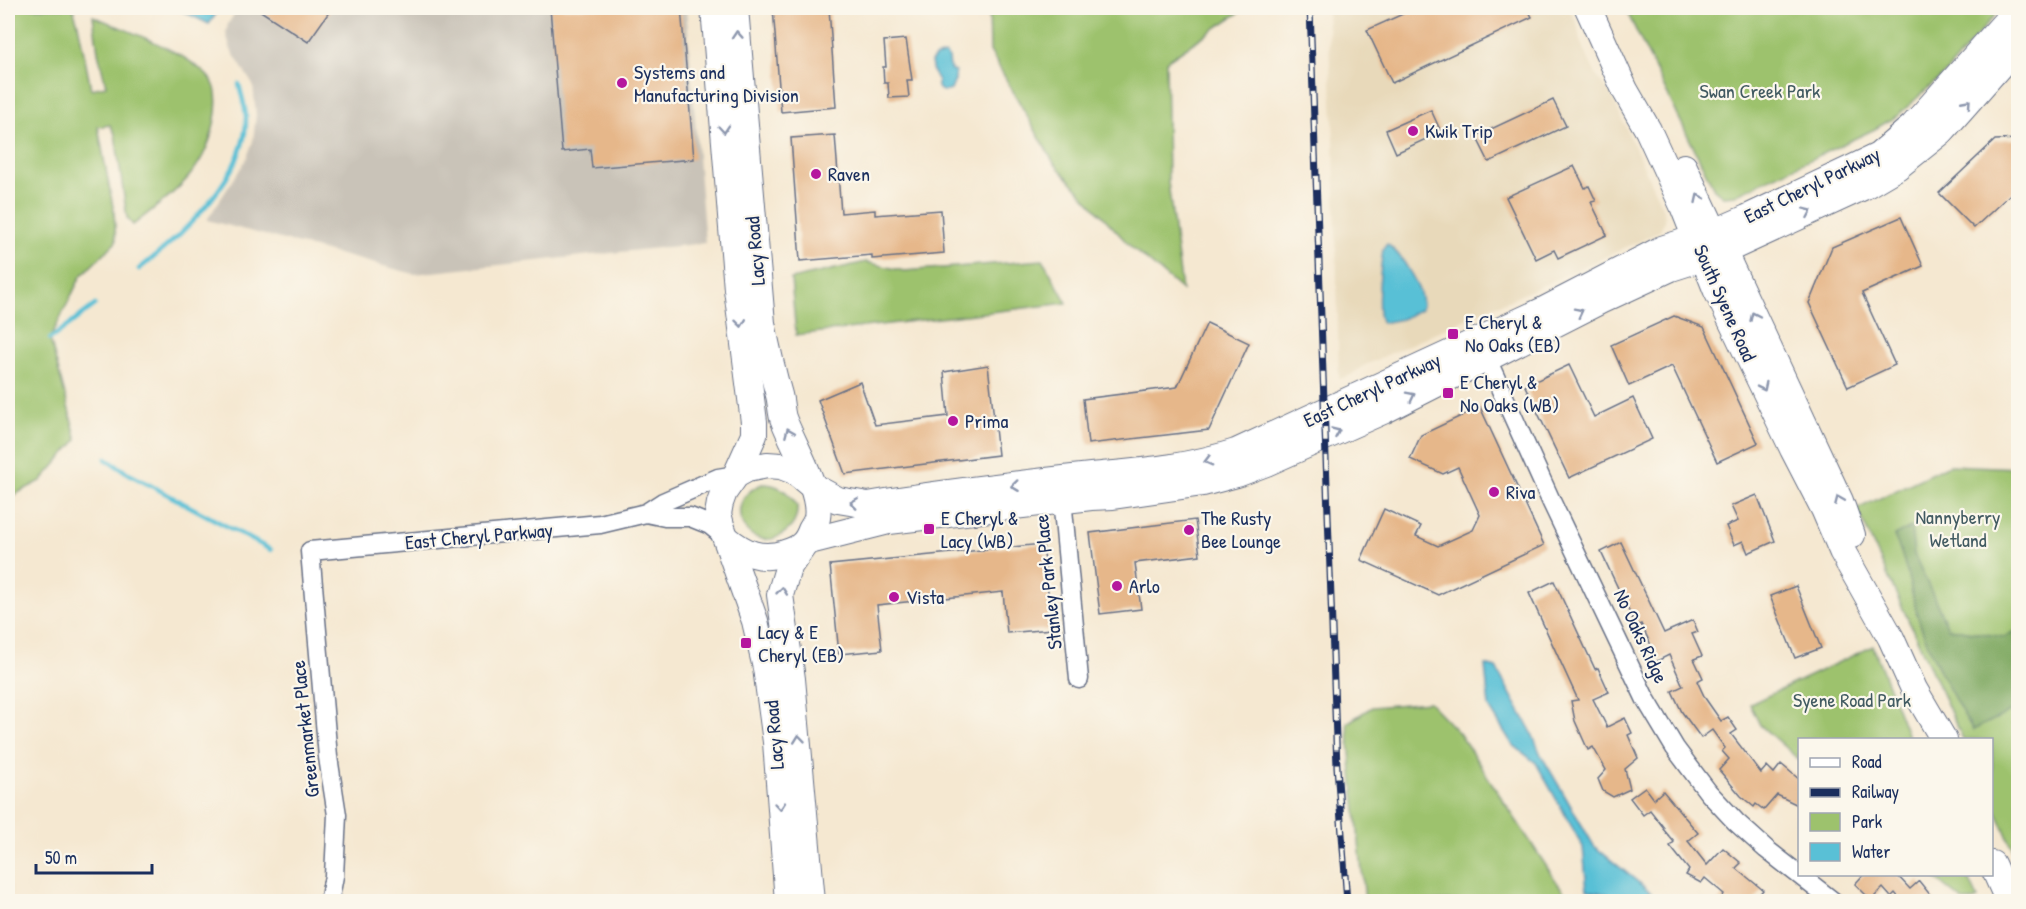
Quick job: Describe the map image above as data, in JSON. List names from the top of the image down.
{
  "streets": {
    "street": [
      "East Cheryl Parkway",
      "Lacy Road",
      "South Syene Road",
      "Stanley Park Place",
      "No Oaks Ridge",
      "Greenmarket Place"
    ]
  },
  "crossings": [
    ["East Cheryl Parkway", "Lacy Road"],
    ["East Cheryl Parkway", "South Syene Road"],
    ["East Cheryl Parkway", "Stanley Park Place"],
    ["East Cheryl Parkway", "No Oaks Ridge"],
    ["East Cheryl Parkway", "Greenmarket Place"]
  ],
  "parks": ["Swan Creek Park", "Nannyberry Wetland", "Syene Road Park"],
  "places": {
    "other": [
      "Systems and Manufacturing Division",
      "Kwik Trip",
      "Raven",
      "Prima",
      "Riva",
      "The Rusty Bee Lounge",
      "Arlo",
      "Vista"
    ],
    "transit": [
      "E Cheryl & No Oaks (EB)",
      "E Cheryl & No Oaks (WB)",
      "E Cheryl & Lacy (WB)",
      "Lacy & E Cheryl (EB)"
    ]
  },
  "legend": [
    "Road",
    "Railway",
    "Park",
    "Water"
  ],
  "scale_bar": "50 m"
}
